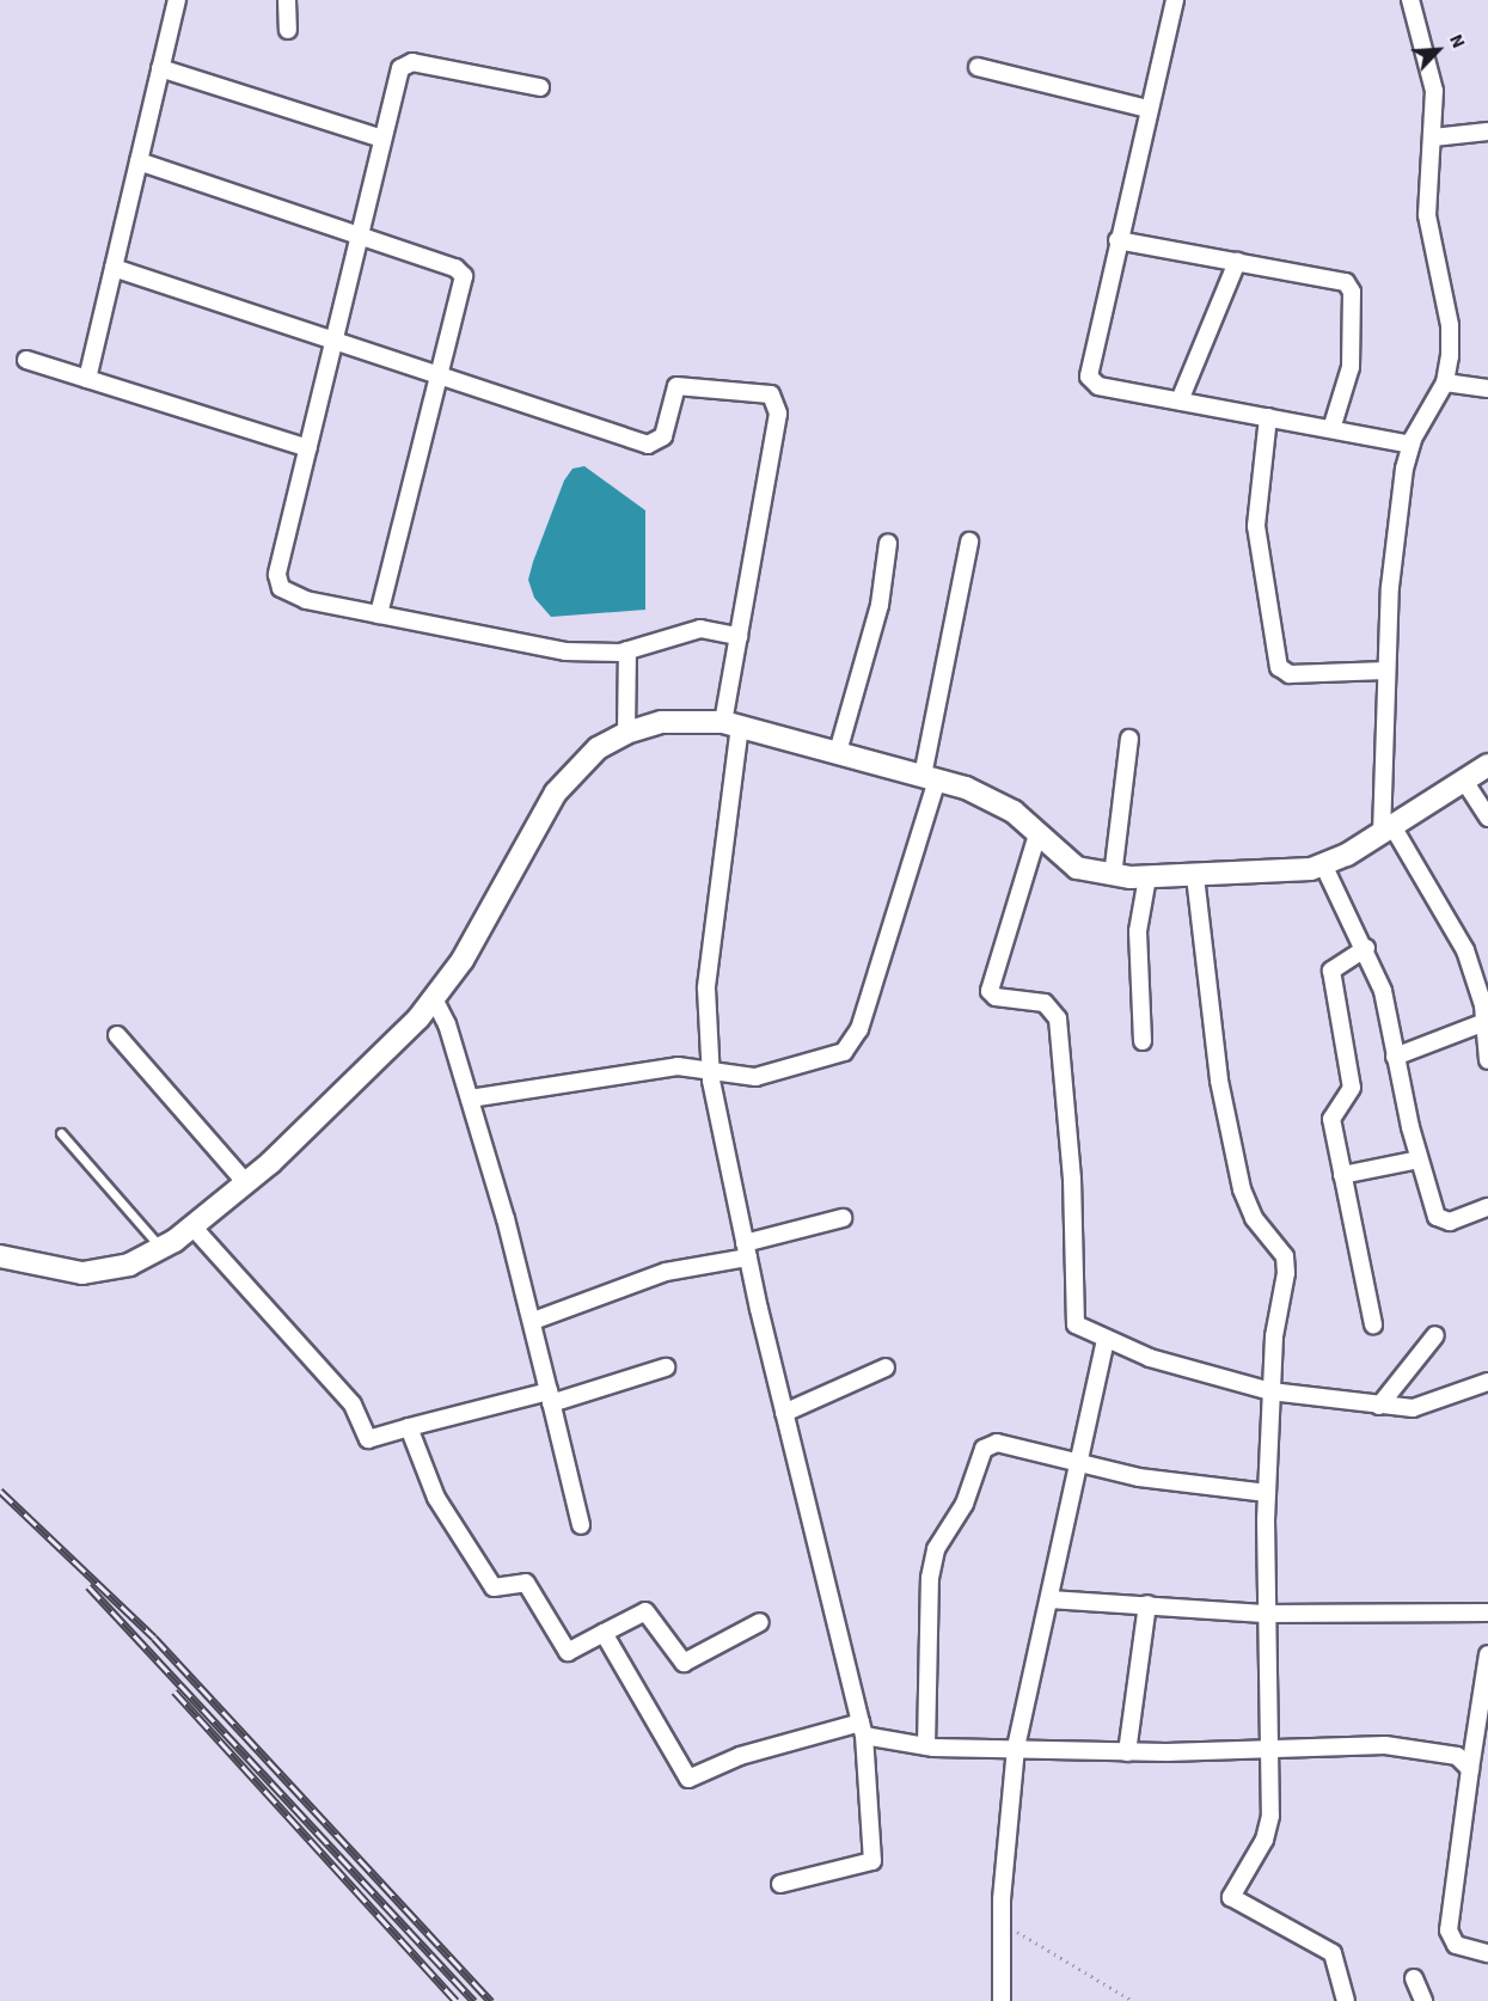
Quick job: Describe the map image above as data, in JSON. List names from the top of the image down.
{
  "north": "top right"
}
